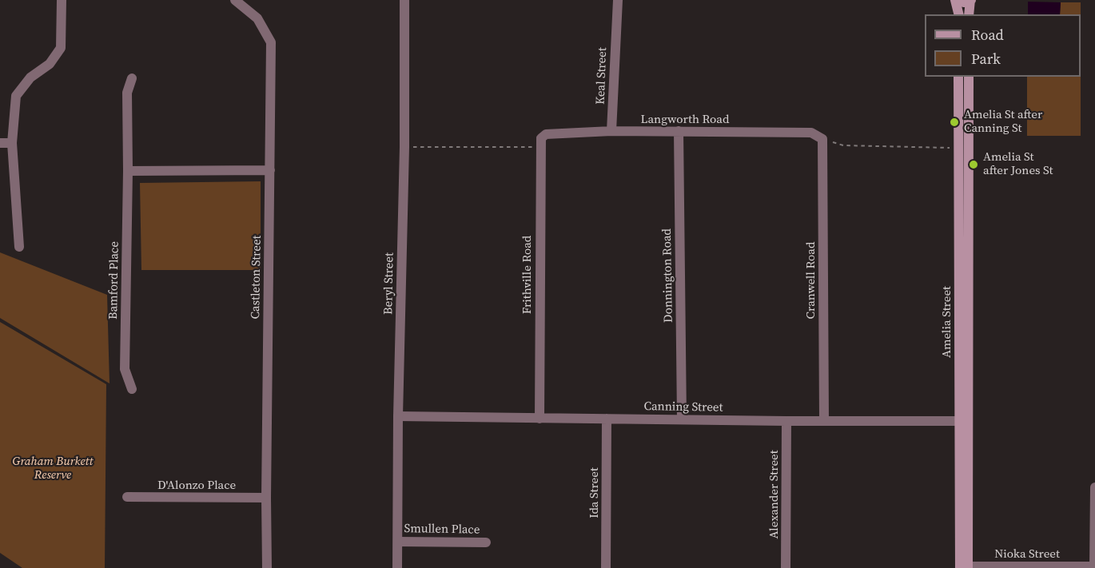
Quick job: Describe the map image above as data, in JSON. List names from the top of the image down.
{
  "streets": {
    "main road": ["Amelia Street"],
    "street": [
      "Keal Street",
      "Langworth Road",
      "Frithville Road",
      "Donnington Road",
      "Castleton Street",
      "Bamford Place",
      "Cranwell Road",
      "Beryl Street",
      "Canning Street",
      "D'Alonzo Place",
      "Ida Street",
      "Alexander Street",
      "Smullen Place",
      "Nioka Street"
    ]
  },
  "crossings": [
    ["Keal Street", "Langworth Road"],
    ["Langworth Road", "Frithville Road"],
    ["Langworth Road", "Donnington Road"],
    ["Langworth Road", "Cranwell Road"],
    ["Frithville Road", "Canning Street"],
    ["Donnington Road", "Canning Street"],
    ["Castleton Street", "D'Alonzo Place"],
    ["Cranwell Road", "Canning Street"],
    ["Beryl Street", "Canning Street"],
    ["Beryl Street", "Smullen Place"],
    ["Amelia Street", "Canning Street"],
    ["Amelia Street", "Nioka Street"],
    ["Canning Street", "Ida Street"],
    ["Canning Street", "Alexander Street"]
  ],
  "parks": ["Graham Burkett Reserve"],
  "places": ["Amelia St after Canning St", "Amelia St after Jones St"],
  "legend": ["Road", "Park"]
}
